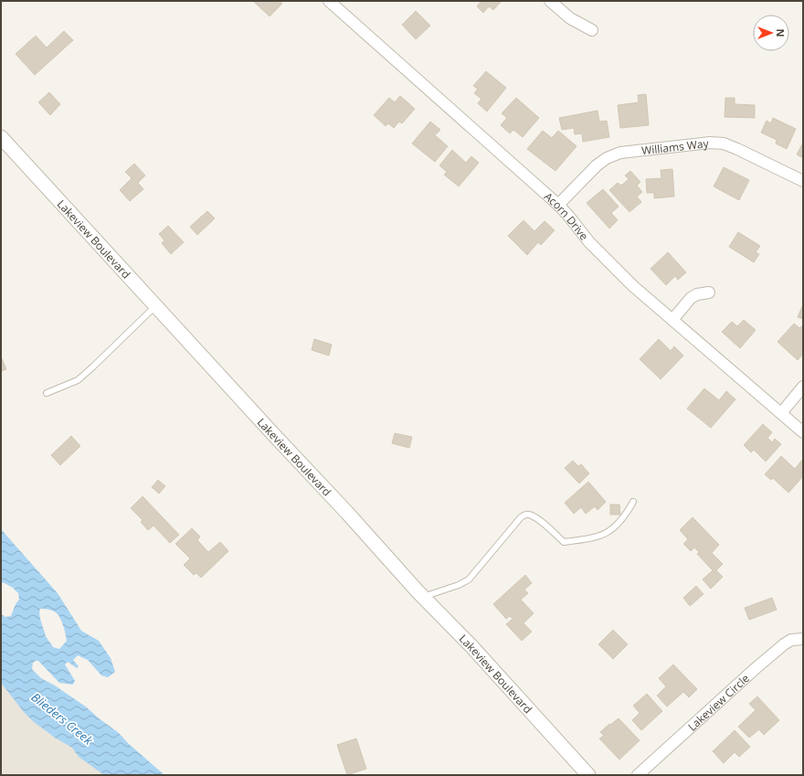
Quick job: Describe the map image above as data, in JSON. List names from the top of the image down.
{
  "streets": {
    "street": [
      "Williams Way",
      "Acorn Drive",
      "Lakeview Boulevard",
      "Lakeview Circle"
    ]
  },
  "crossings": [
    ["Williams Way", "Acorn Drive"]
  ],
  "water": ["Blieders Creek"],
  "north": "right"
}
